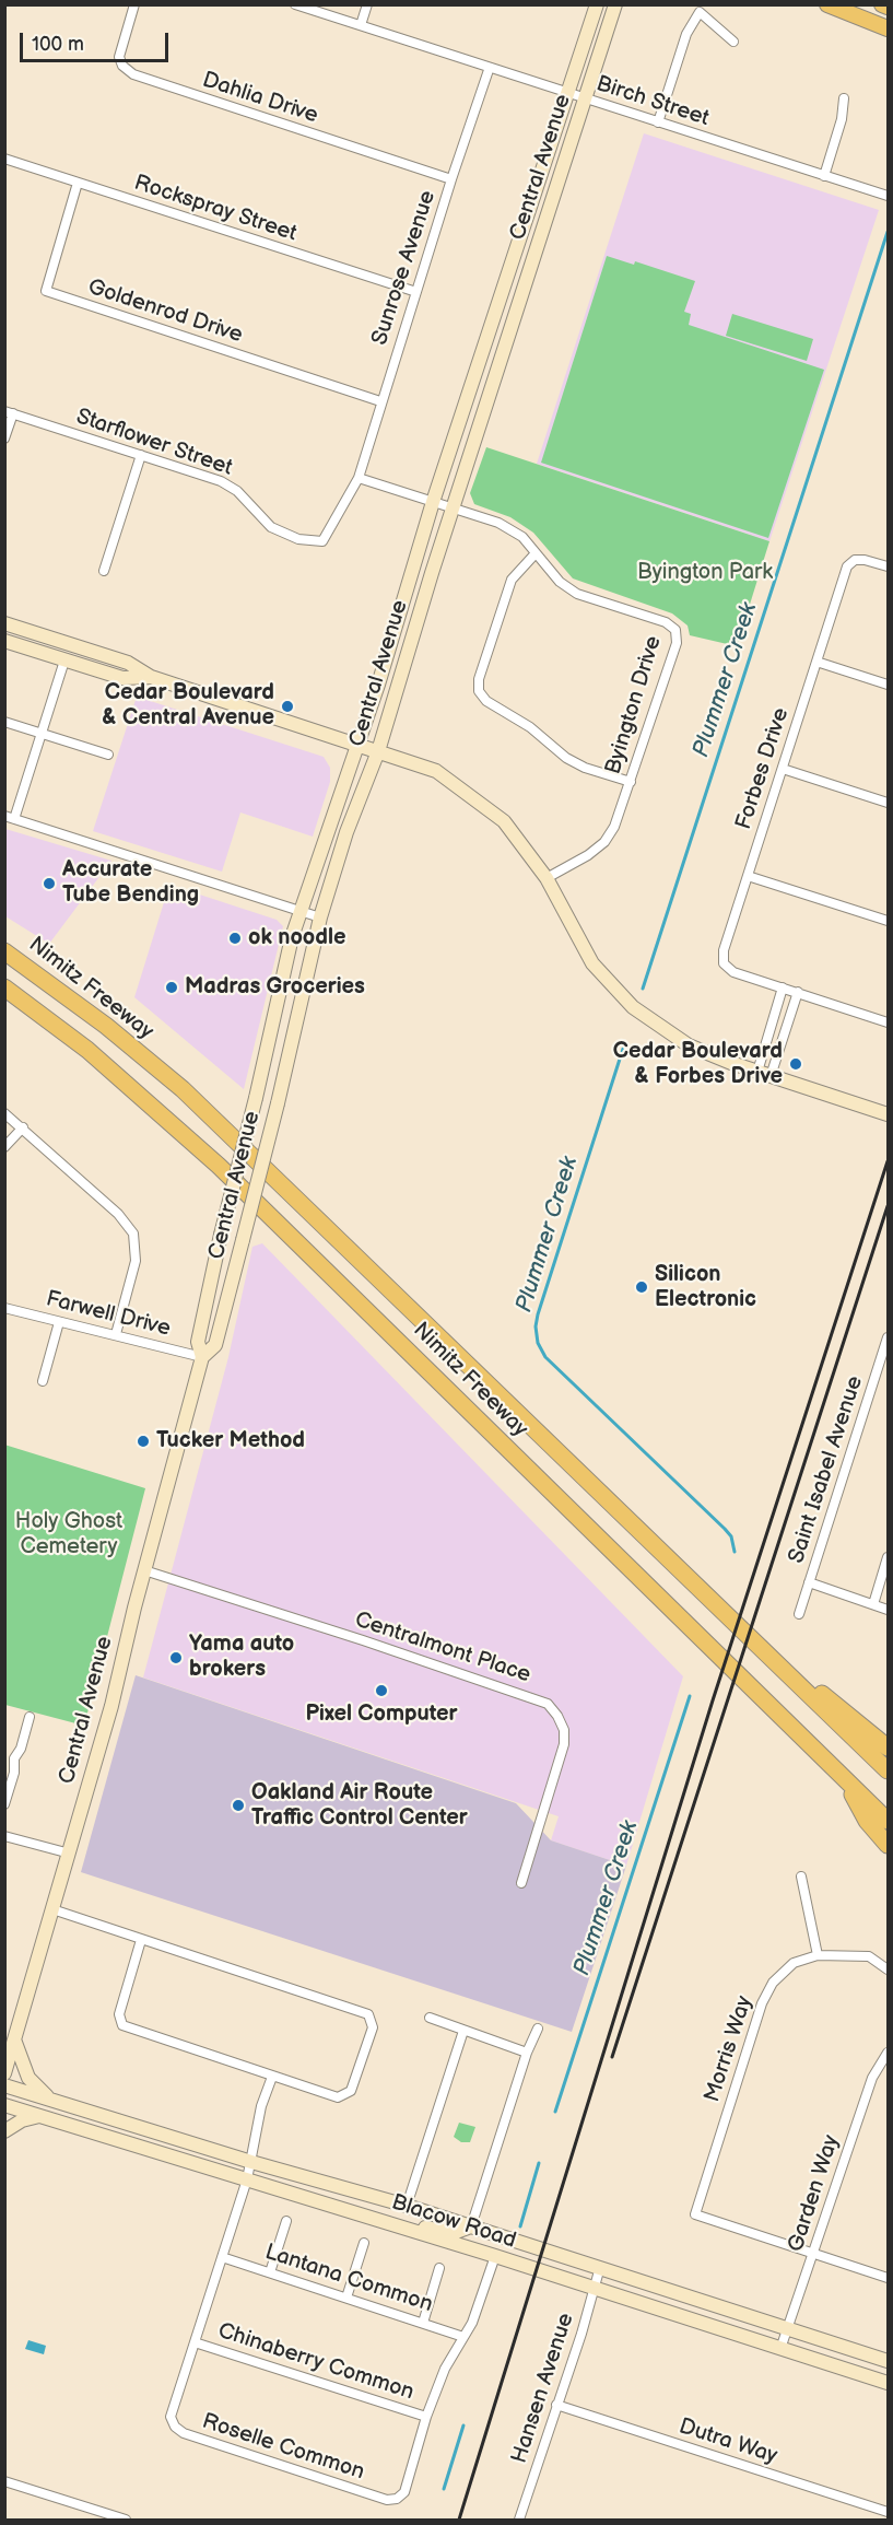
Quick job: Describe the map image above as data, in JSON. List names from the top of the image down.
{
  "streets": {
    "highway": ["Nimitz Freeway"],
    "main road": ["Central Avenue", "Blacow Road"],
    "street": [
      "Dahlia Drive",
      "Birch Street",
      "Rockspray Street",
      "Sunrose Avenue",
      "Goldenrod Drive",
      "Starflower Street",
      "Byington Drive",
      "Forbes Drive",
      "Farwell Drive",
      "Saint Isabel Avenue",
      "Centralmont Place",
      "Morris Way",
      "Garden Way",
      "Lantana Common",
      "Chinaberry Common",
      "Hansen Avenue",
      "Dutra Way",
      "Roselle Common"
    ]
  },
  "crossings": [
    ["Dahlia Drive", "Sunrose Avenue"],
    ["Birch Street", "Central Avenue"],
    ["Birch Street", "Sunrose Avenue"],
    ["Central Avenue", "Byington Drive"],
    ["Central Avenue", "Farwell Drive"],
    ["Central Avenue", "Centralmont Place"],
    ["Rockspray Street", "Sunrose Avenue"],
    ["Rockspray Street", "Goldenrod Drive"],
    ["Sunrose Avenue", "Goldenrod Drive"],
    ["Sunrose Avenue", "Starflower Street"],
    ["Morris Way", "Garden Way"],
    ["Garden Way", "Blacow Road"],
    ["Blacow Road", "Hansen Avenue"],
    ["Blacow Road", "Roselle Common"],
    ["Lantana Common", "Roselle Common"],
    ["Chinaberry Common", "Roselle Common"],
    ["Hansen Avenue", "Dutra Way"]
  ],
  "water": ["Plummer Creek"],
  "parks": ["Byington Park", "Holy Ghost Cemetery"],
  "places": [
    "Cedar Boulevard & Central Avenue",
    "Accurate Tube Bending",
    "ok noodle",
    "Madras Groceries",
    "Cedar Boulevard & Forbes Drive",
    "Silicon Electronic",
    "Tucker Method",
    "Yama auto brokers",
    "Pixel Computer",
    "Oakland Air Route Traffic Control Center"
  ],
  "scale_bar": "100 m"
}
